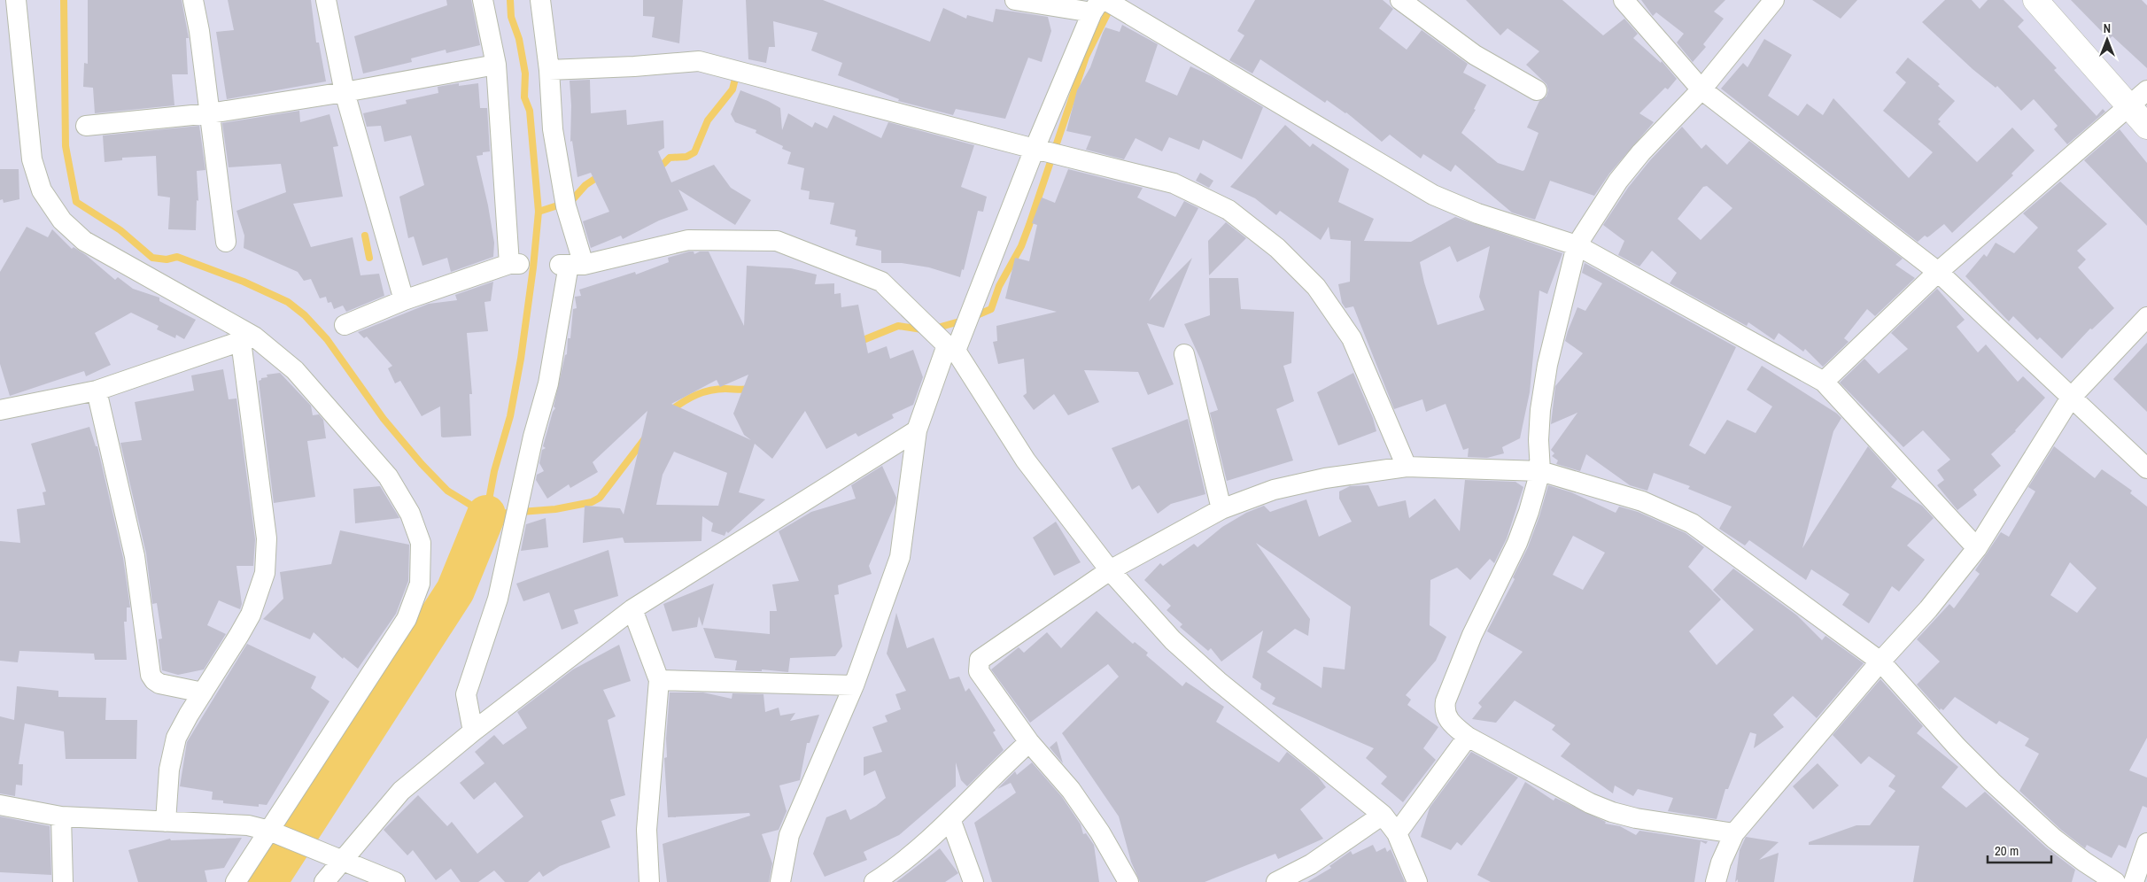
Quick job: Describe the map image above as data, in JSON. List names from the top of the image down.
{
  "scale_bar": "20 m",
  "north": "top"
}
